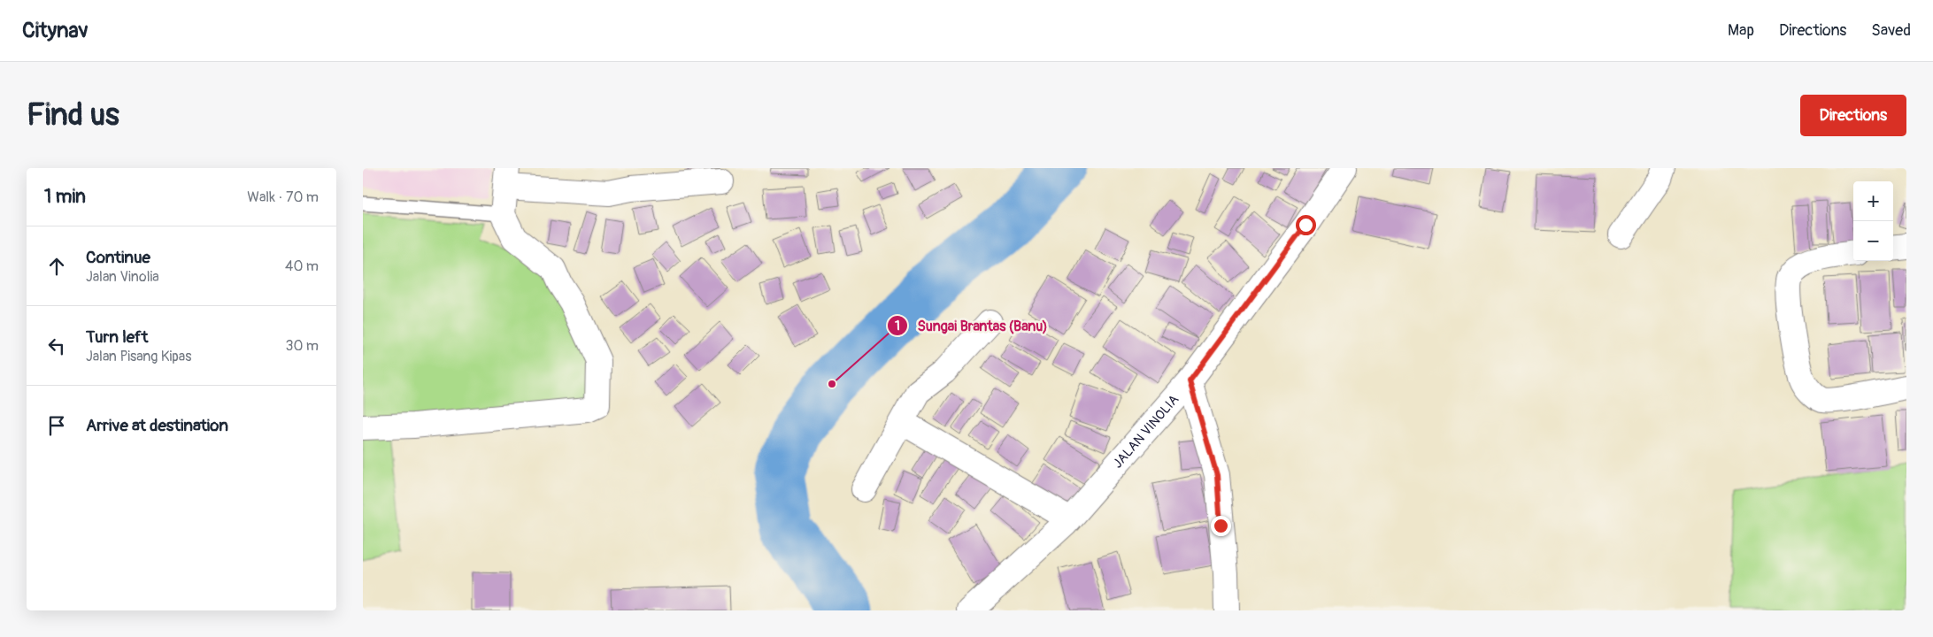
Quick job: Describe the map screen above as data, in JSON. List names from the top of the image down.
{
  "streets": {
    "street": ["JALAN VINOLIA"]
  },
  "places": ["Sungai Brantas (Banu)"],
  "page": {
    "header": "Citynav",
    "nav": ["Map", "Directions", "Saved"],
    "buttons": "Directions",
    "title": "Find us",
    "heading": ["1 min", "Walk · 70 m"],
    "map_buttons": ["+", "−"],
    "list": [
      ["Continue", "Jalan Vinolia", "40 m"],
      ["Turn left", "Jalan Pisang Kipas", "30 m"],
      "Arrive at destination"
    ]
  }
}
